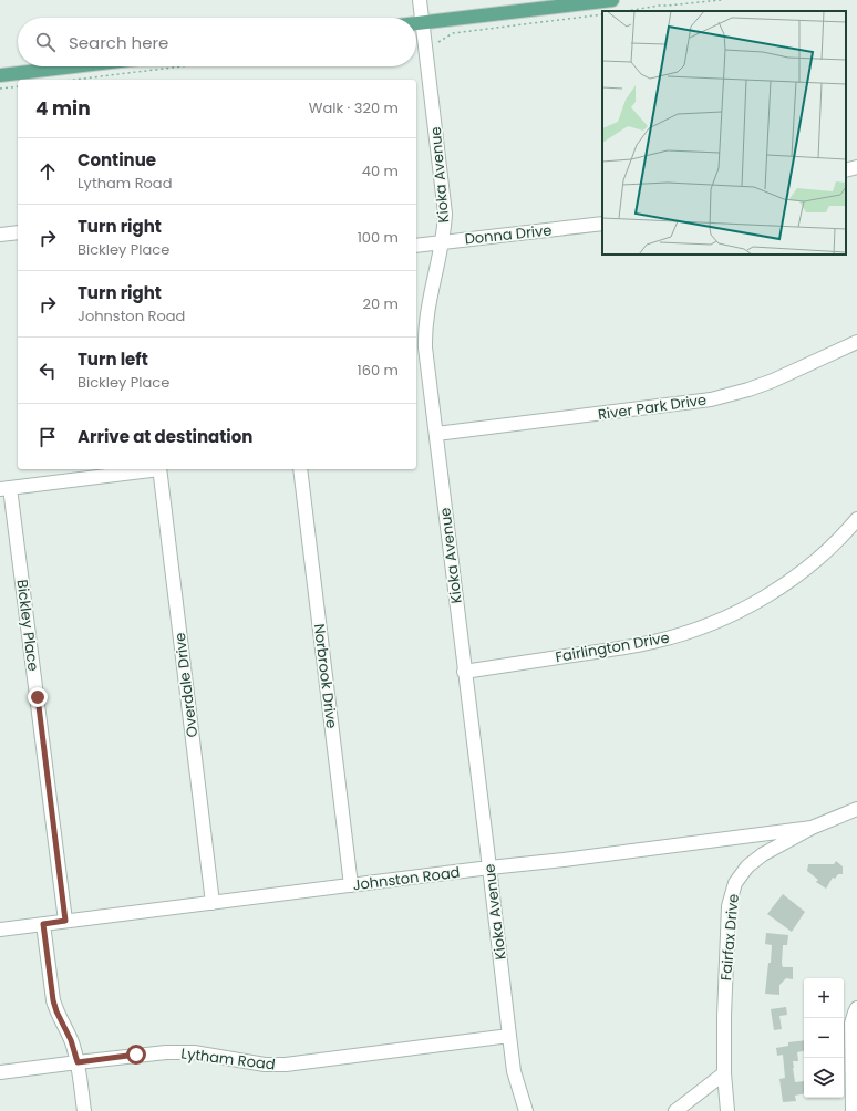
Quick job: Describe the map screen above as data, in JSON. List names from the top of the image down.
{
  "streets": {
    "street": [
      "Kioka Avenue",
      "Donna Drive",
      "River Park Drive",
      "Bickley Place",
      "Fairlington Drive",
      "Norbrook Drive",
      "Overdale Drive",
      "Johnston Road",
      "Fairfax Drive",
      "Lytham Road"
    ]
  },
  "crossings": [
    ["Kioka Avenue", "Donna Drive"],
    ["Kioka Avenue", "River Park Drive"],
    ["Kioka Avenue", "Fairlington Drive"],
    ["Kioka Avenue", "Johnston Road"],
    ["Kioka Avenue", "Lytham Road"],
    ["Bickley Place", "Johnston Road"],
    ["Norbrook Drive", "Johnston Road"],
    ["Overdale Drive", "Johnston Road"],
    ["Johnston Road", "Fairfax Drive"]
  ],
  "page": {
    "search": "Search here",
    "heading": ["4 min", "Walk · 320 m"],
    "list": [
      ["Continue", "Lytham Road", "40 m"],
      ["Turn right", "Bickley Place", "100 m"],
      ["Turn right", "Johnston Road", "20 m"],
      ["Turn left", "Bickley Place", "160 m"],
      "Arrive at destination"
    ],
    "map_buttons": ["+", "−"]
  }
}
